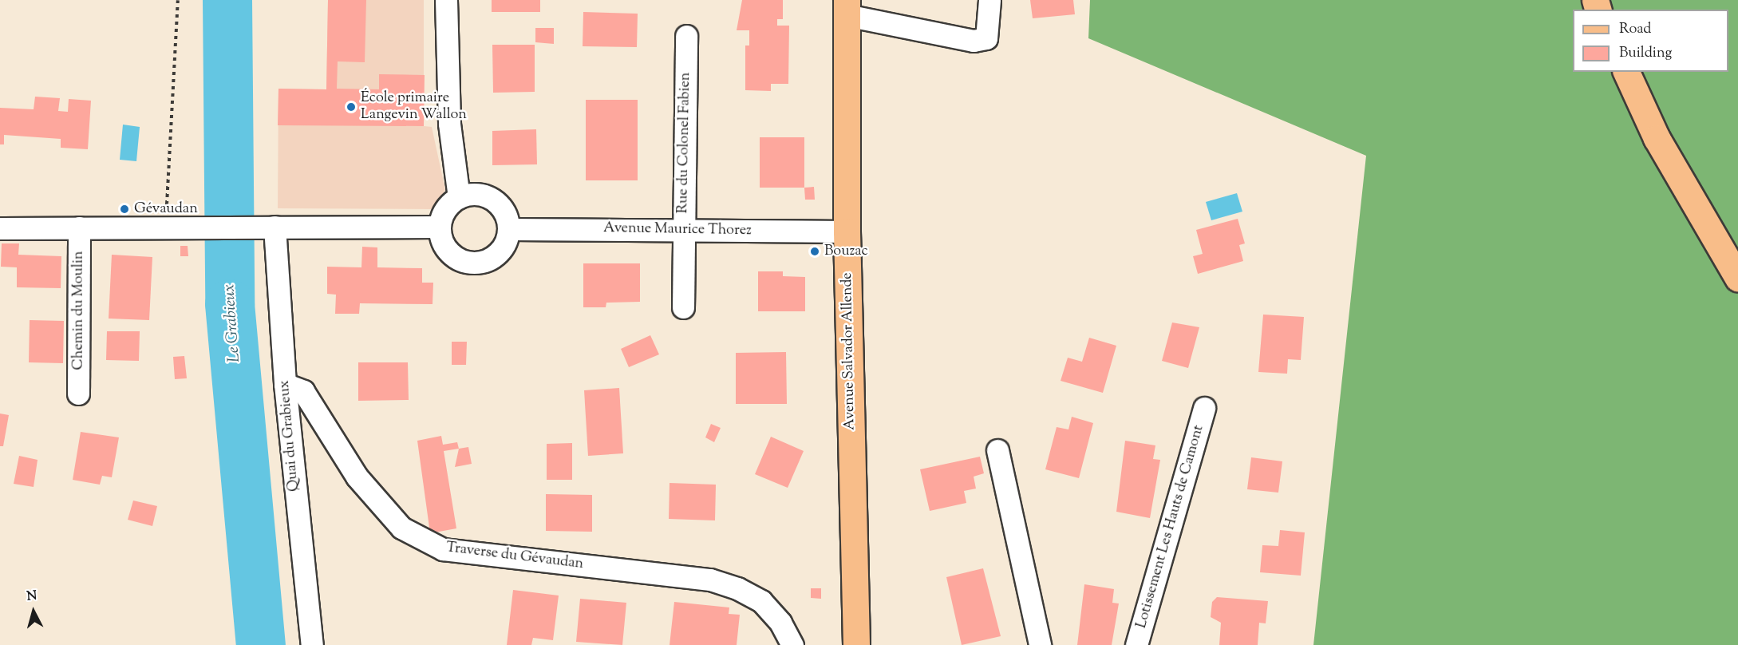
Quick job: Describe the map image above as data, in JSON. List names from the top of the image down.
{
  "streets": {
    "main road": ["Avenue Salvador Allende"],
    "street": [
      "Rue du Colonel Fabien",
      "Avenue Maurice Thorez",
      "Chemin du Moulin",
      "Quai du Grabieux",
      "Lotissement Les Hauts de Camont",
      "Traverse du Gévaudan"
    ]
  },
  "crossings": [
    ["Rue du Colonel Fabien", "Avenue Maurice Thorez"],
    ["Avenue Maurice Thorez", "Avenue Salvador Allende"],
    ["Quai du Grabieux", "Traverse du Gévaudan"]
  ],
  "water": ["Le Grabieux"],
  "places": ["École primaire Langevin Wallon", "Gévaudan", "Bouzac"],
  "legend": ["Road", "Building"],
  "north": "top"
}
